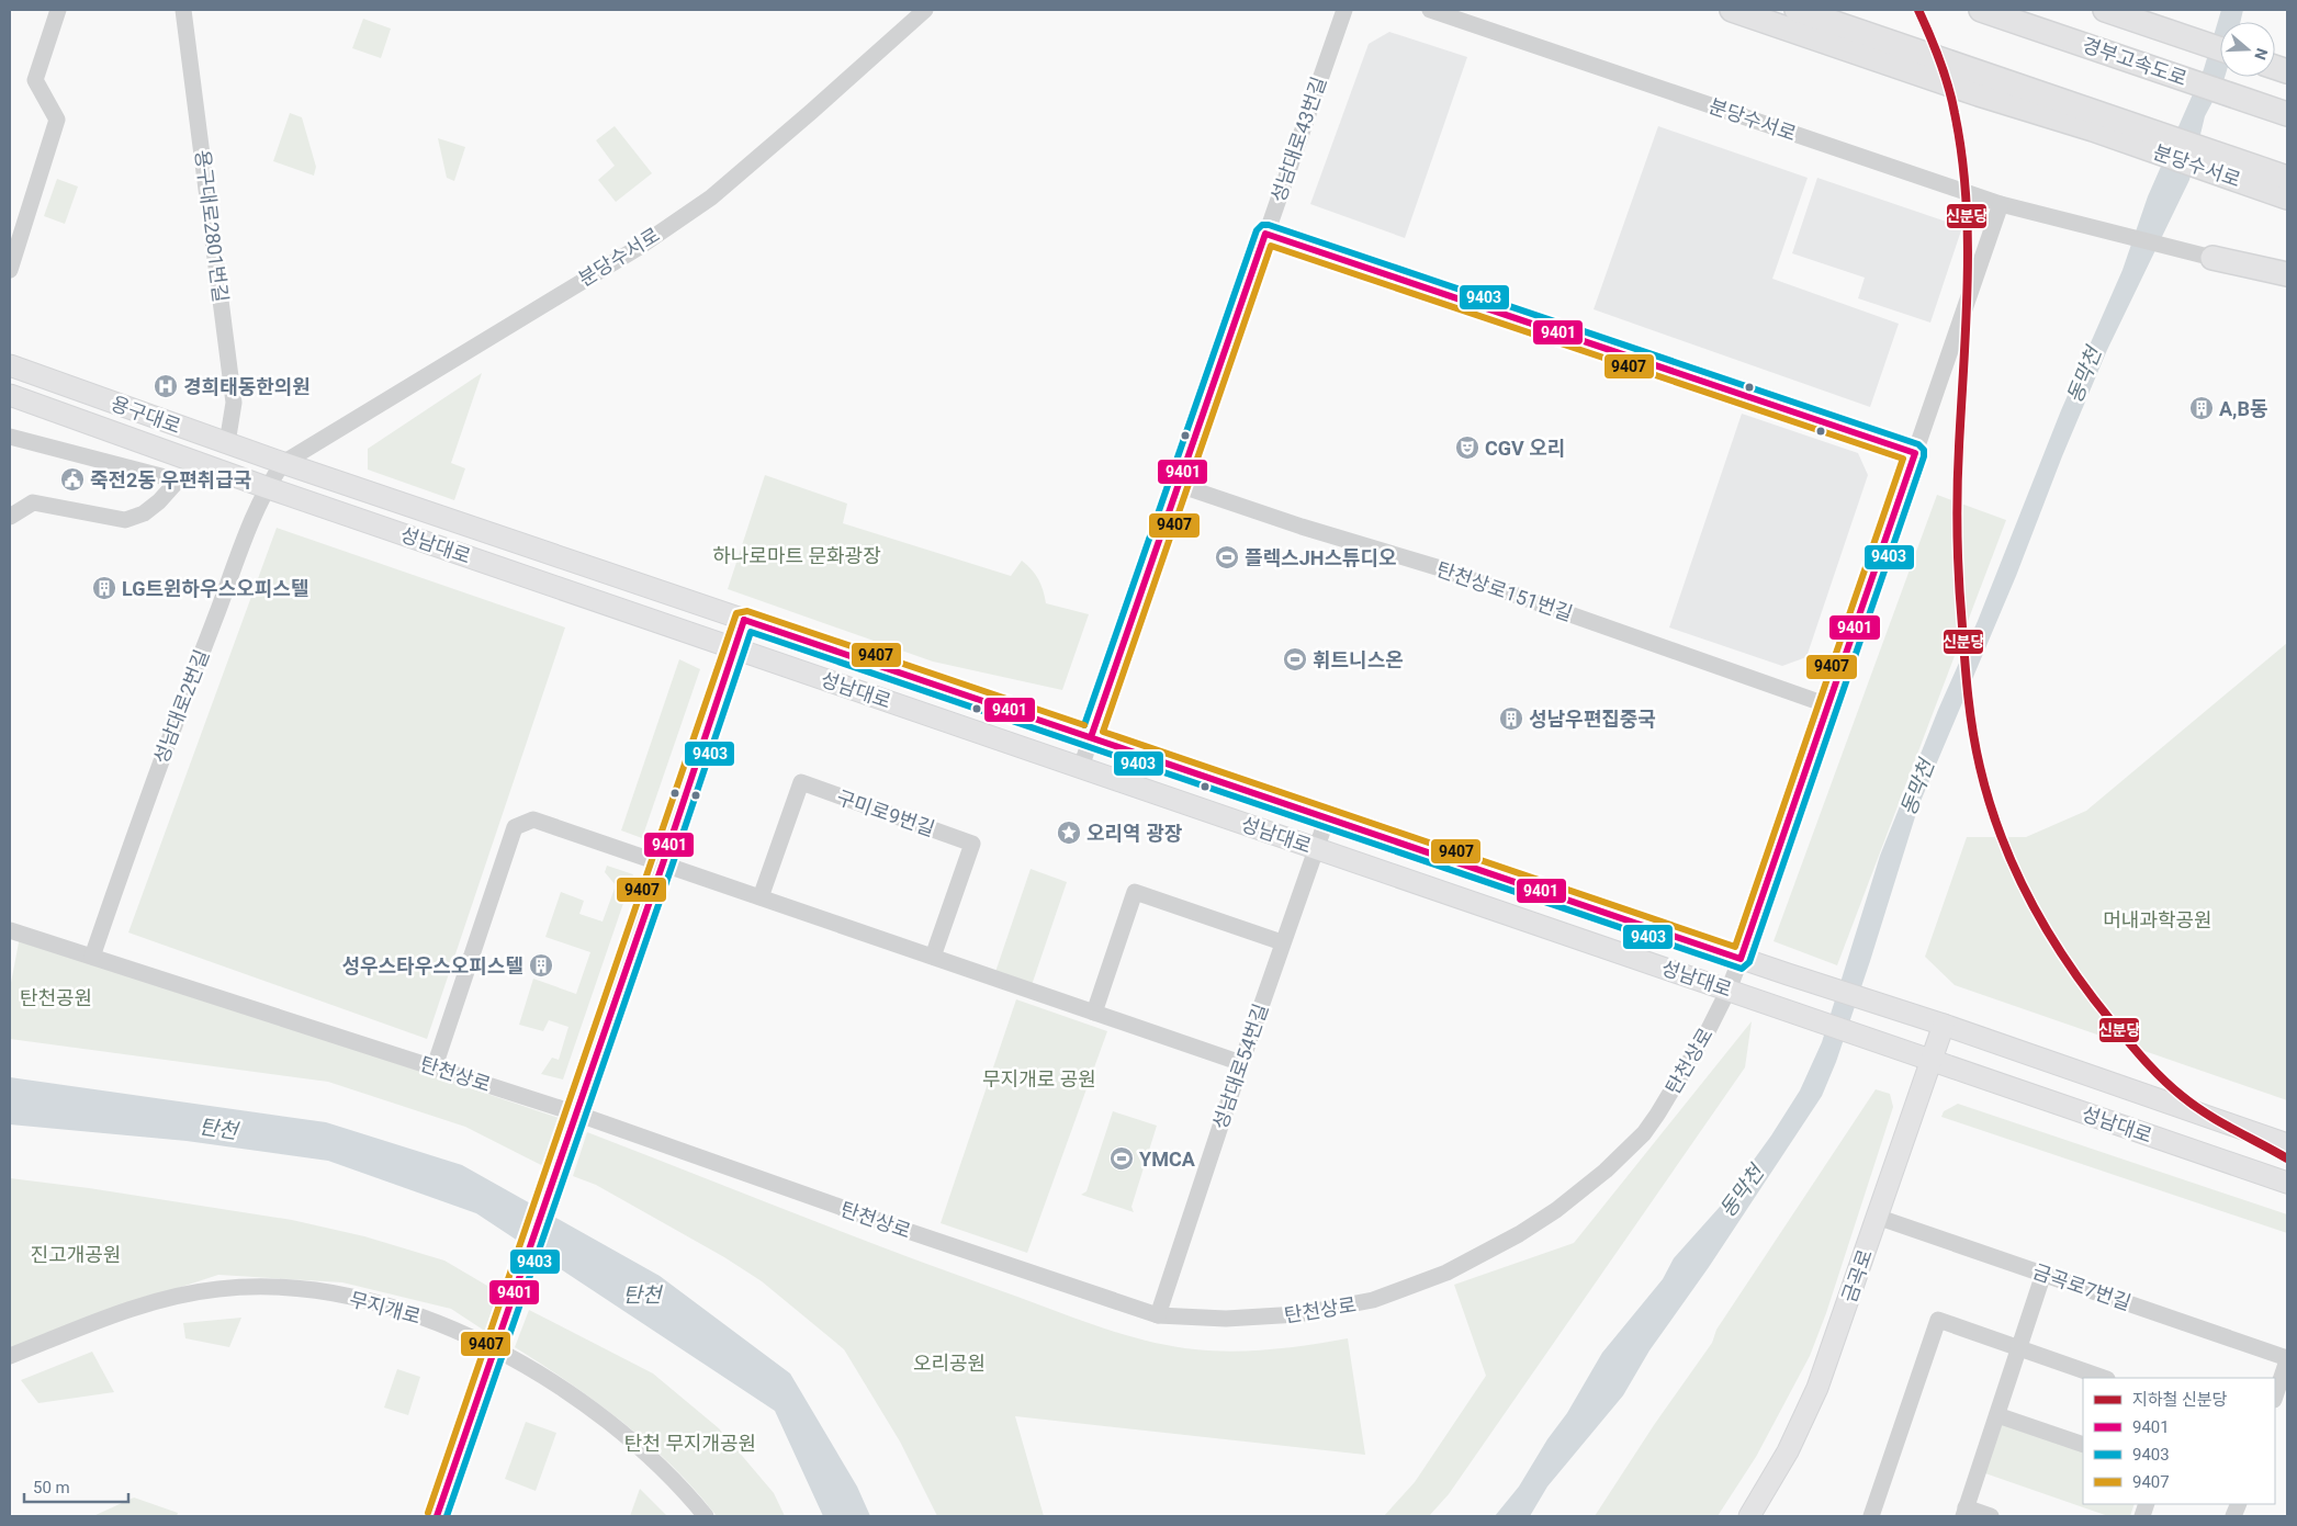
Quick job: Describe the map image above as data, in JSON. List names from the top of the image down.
{
  "streets": {
    "highway": ["경부고속도로", "분당수서로"],
    "main road": ["용구대로", "성남대로", "금곡로"],
    "street": [
      "성남대로43번길",
      "용구대로2801번길",
      "탄천상로151번길",
      "성남대로2번길",
      "구미로9번길",
      "탄천상로",
      "성남대로54번길",
      "금곡로7번길",
      "무지개로"
    ]
  },
  "crossings": [
    ["분당수서로", "용구대로"],
    ["분당수서로", "성남대로"],
    ["분당수서로", "성남대로2번길"],
    ["분당수서로", "탄천상로"],
    ["성남대로43번길", "성남대로"],
    ["성남대로43번길", "탄천상로151번길"],
    ["용구대로2801번길", "용구대로"],
    ["용구대로", "성남대로"],
    ["용구대로", "성남대로2번길"],
    ["성남대로", "성남대로2번길"],
    ["성남대로", "탄천상로"],
    ["성남대로", "성남대로54번길"],
    ["성남대로", "금곡로"],
    ["탄천상로151번길", "탄천상로"],
    ["성남대로2번길", "탄천상로"],
    ["탄천상로", "성남대로54번길"],
    ["금곡로", "금곡로7번길"]
  ],
  "water": ["동막천", "탄천"],
  "parks": [
    "하나로마트 문화광장",
    "머내과학공원",
    "탄천공원",
    "무지개로 공원",
    "진고개공원",
    "오리공원",
    "탄천 무지개공원"
  ],
  "places": {
    "hospital": ["경희태동한의원"],
    "building": [
      "A,B동",
      "LG트윈하우스오피스텔",
      "성남우편집중국",
      "성우스타우스오피스텔"
    ],
    "theatre": ["CGV 오리"],
    "public building": ["죽전2동 우편취급국"],
    "sports": ["플렉스JH스튜디오", "휘트니스온", "YMCA"],
    "place": ["오리역 광장"]
  },
  "lines": [
    "metro line 신분당",
    "transit line 9403",
    "transit line 9401",
    "transit line 9407"
  ],
  "legend": [
    "지하철 신분당",
    "9401",
    "9403",
    "9407"
  ],
  "scale_bar": "50 m",
  "north": "right"
}
